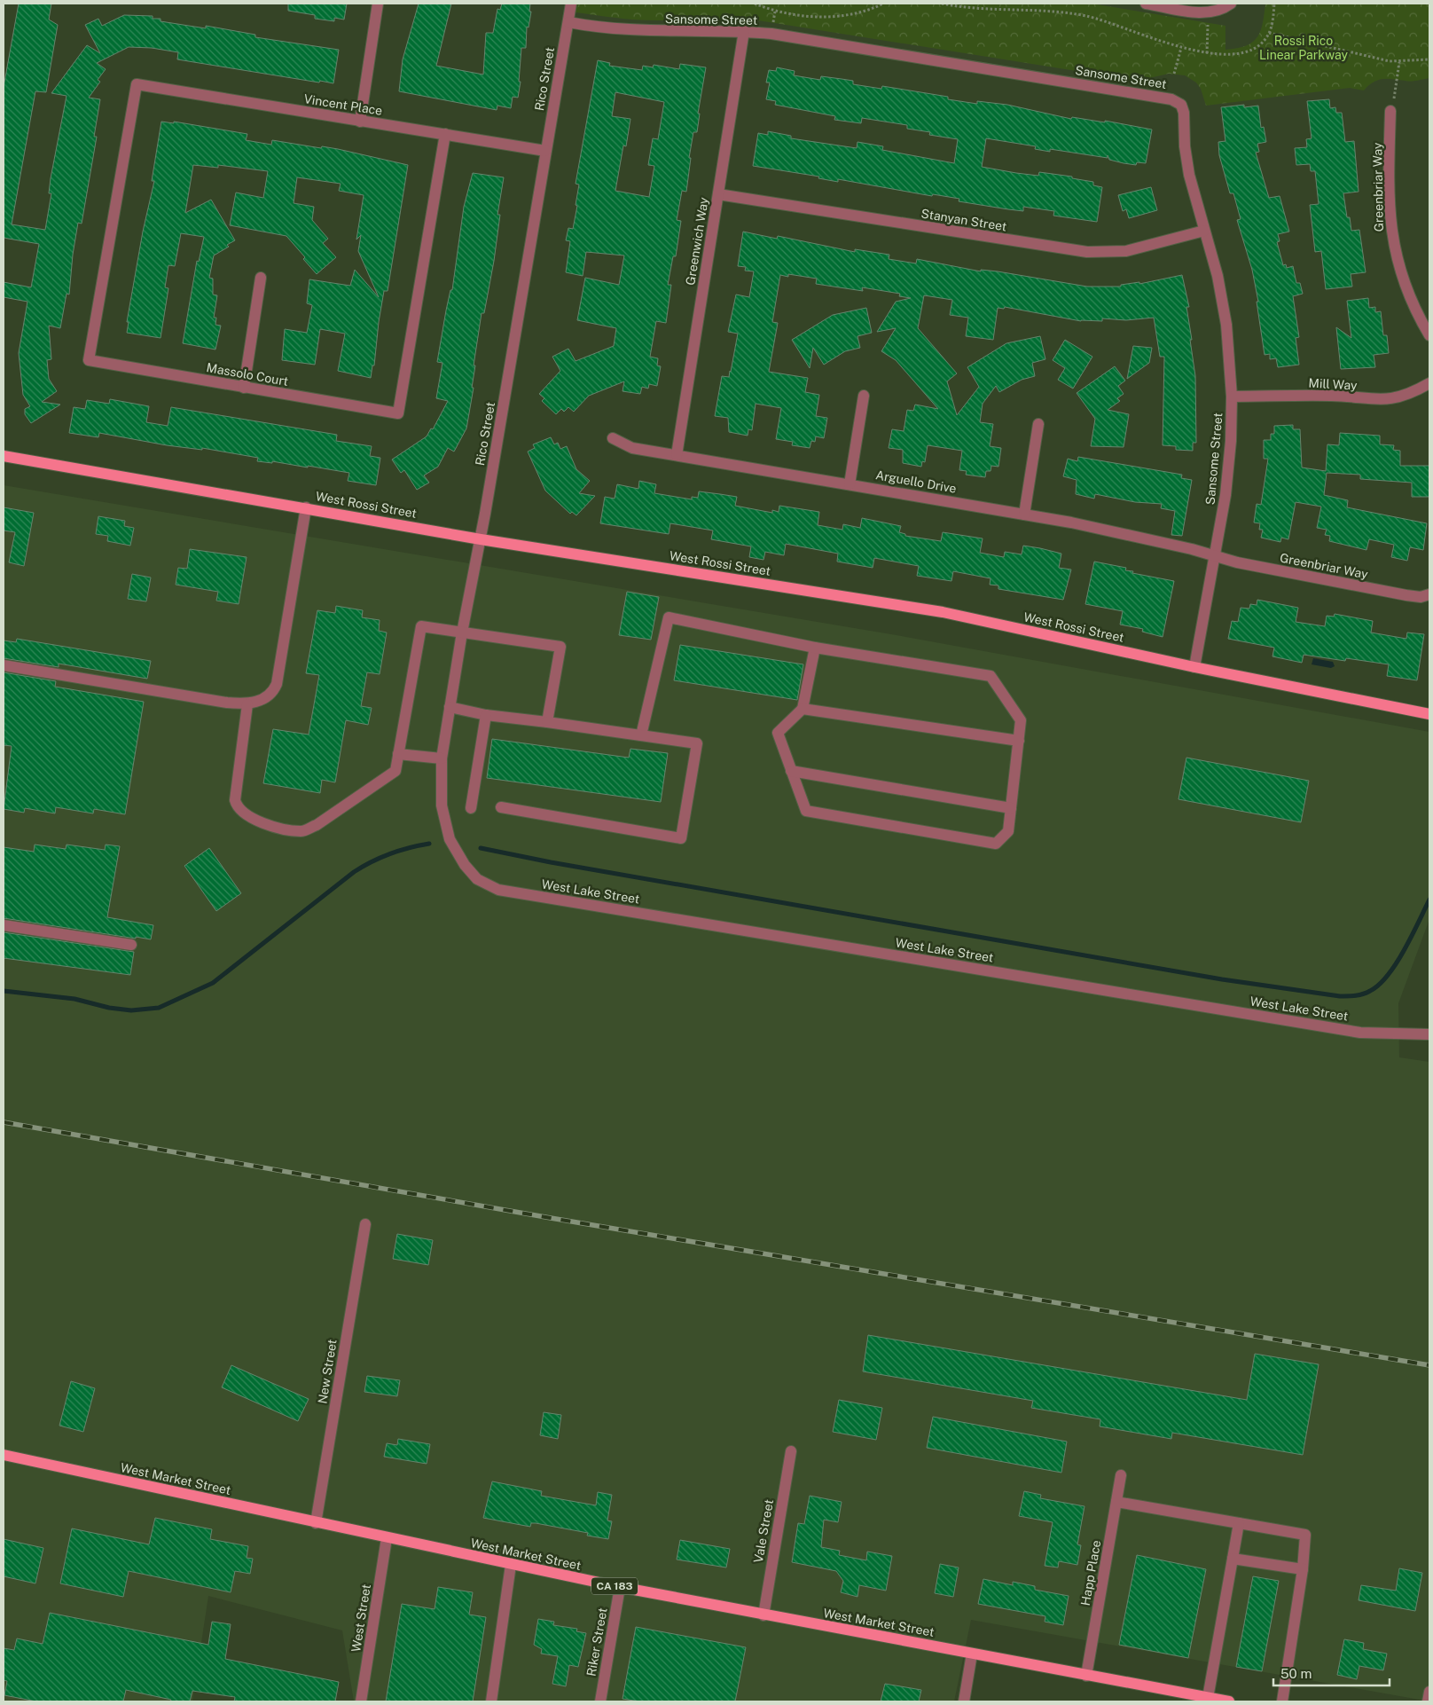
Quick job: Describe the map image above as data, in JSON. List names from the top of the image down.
{
  "streets": {
    "main road": ["West Rossi Street", "West Market Street", "CA 183"],
    "street": [
      "Sansome Street",
      "Rico Street",
      "Vincent Place",
      "Greenbriar Way",
      "Stanyan Street",
      "Greenwich Way",
      "Massolo Court",
      "Mill Way",
      "Arguello Drive",
      "West Lake Street",
      "New Street",
      "Vale Street",
      "Happ Place",
      "West Street",
      "Riker Street"
    ]
  },
  "crossings": [
    ["Sansome Street", "Rico Street"],
    ["Sansome Street", "Greenbriar Way"],
    ["Sansome Street", "Stanyan Street"],
    ["Sansome Street", "Greenwich Way"],
    ["Sansome Street", "Mill Way"],
    ["Sansome Street", "Arguello Drive"],
    ["Sansome Street", "West Rossi Street"],
    ["Rico Street", "Vincent Place"],
    ["Rico Street", "West Rossi Street"],
    ["Rico Street", "West Lake Street"],
    ["Vincent Place", "Massolo Court"],
    ["Greenbriar Way", "Arguello Drive"],
    ["Stanyan Street", "Greenwich Way"],
    ["Greenwich Way", "Arguello Drive"],
    ["New Street", "West Market Street"],
    ["West Market Street", "Vale Street"],
    ["West Market Street", "Happ Place"],
    ["West Market Street", "West Street"],
    ["West Market Street", "Riker Street"]
  ],
  "parks": ["Rossi Rico Linear Parkway"],
  "scale_bar": "50 m"
}
